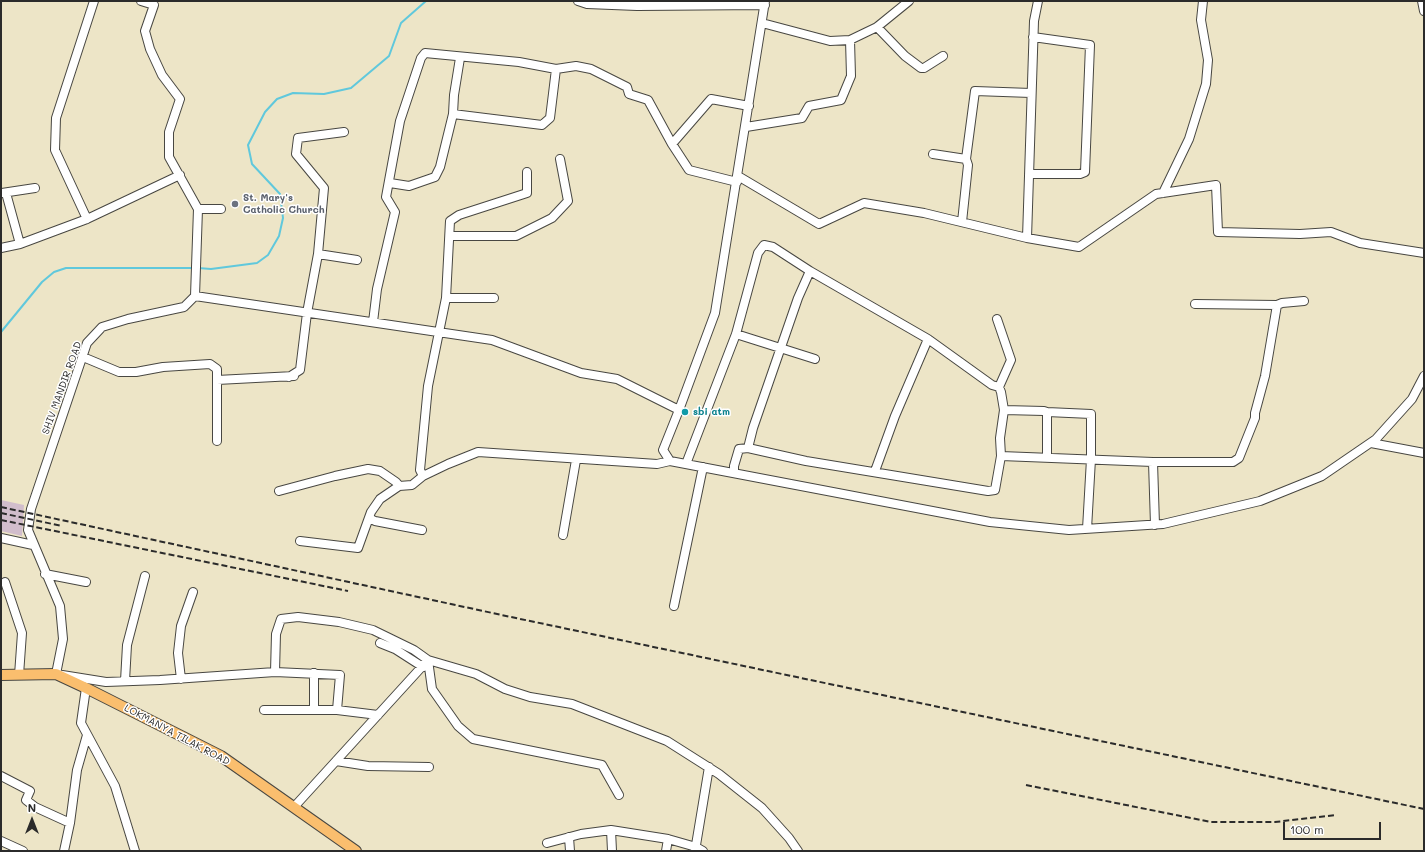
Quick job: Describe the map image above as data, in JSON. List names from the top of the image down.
{
  "streets": {
    "main road": ["LOKMANYA TILAK ROAD"],
    "street": ["SHIV MANDIR ROAD"]
  },
  "crossings": [
    ["SHIV MANDIR ROAD", "LOKMANYA TILAK ROAD"]
  ],
  "places": ["St. Mary's Catholic Church", "sbi atm"],
  "scale_bar": "100 m",
  "north": "top"
}
